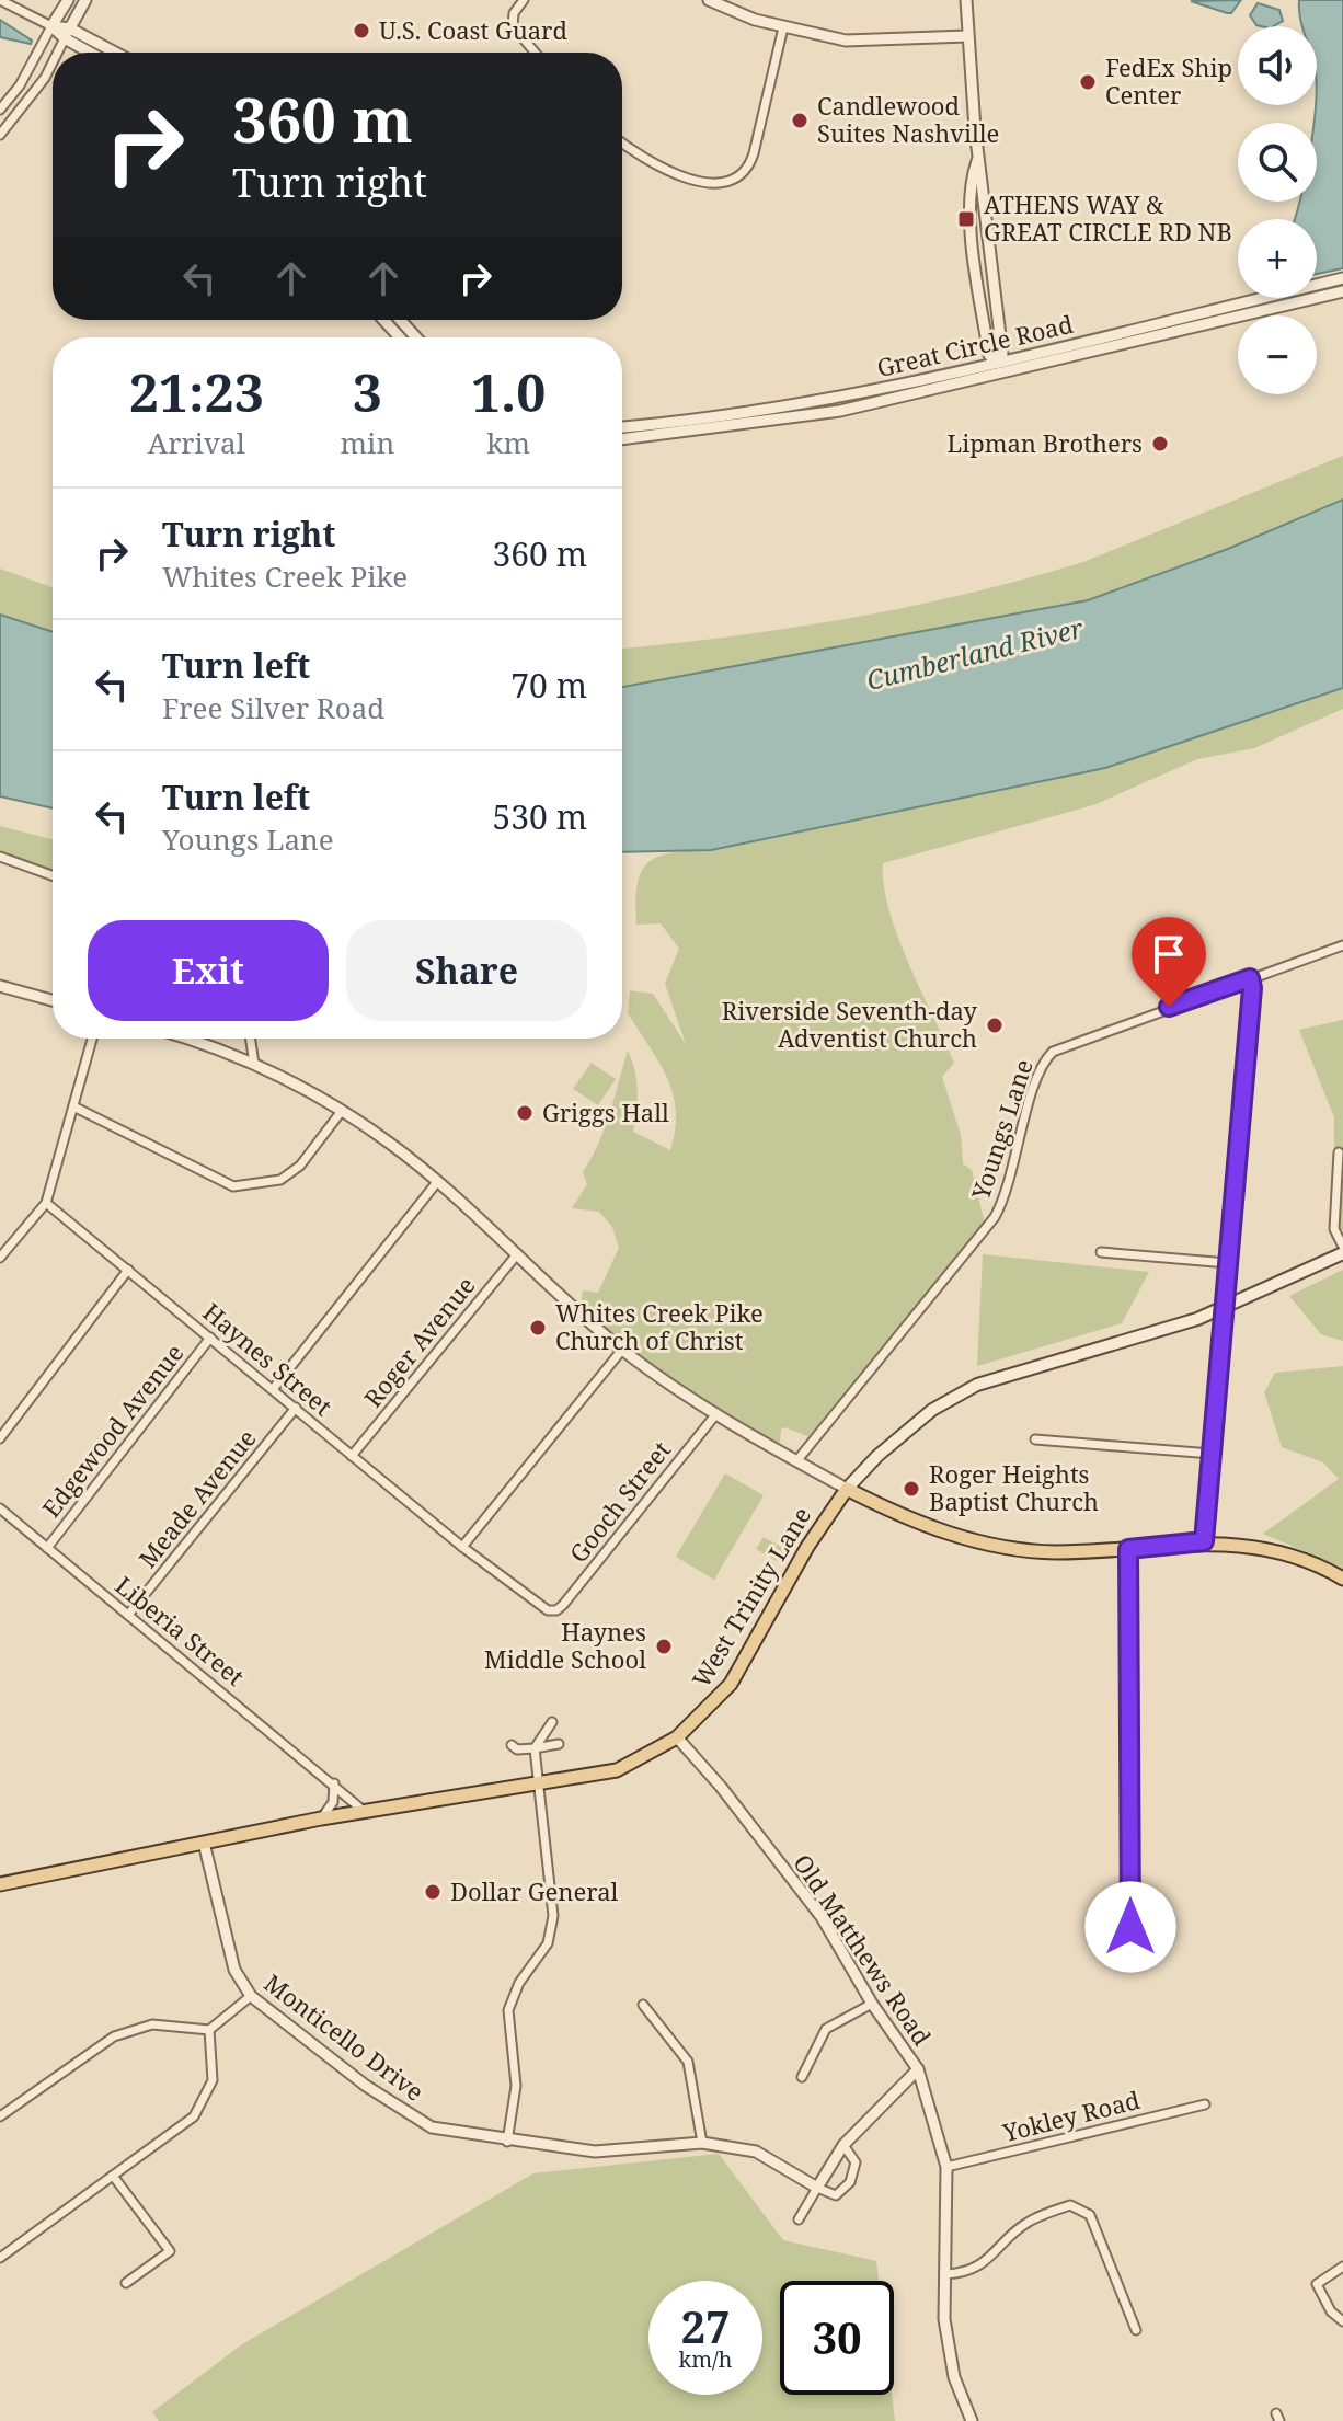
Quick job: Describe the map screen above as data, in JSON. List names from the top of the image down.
{
  "streets": {
    "main road": ["West Trinity Lane"],
    "street": [
      "Great Circle Road",
      "Youngs Lane",
      "Roger Avenue",
      "Haynes Street",
      "Edgewood Avenue",
      "Meade Avenue",
      "Gooch Street",
      "Liberia Street",
      "Old Matthews Road",
      "Monticello Drive",
      "Yokley Road"
    ]
  },
  "crossings": [
    ["Roger Avenue", "Haynes Street"],
    ["Haynes Street", "Edgewood Avenue"],
    ["Haynes Street", "Meade Avenue"],
    ["Haynes Street", "Gooch Street"],
    ["Edgewood Avenue", "Liberia Street"],
    ["Meade Avenue", "Liberia Street"],
    ["West Trinity Lane", "Liberia Street"],
    ["West Trinity Lane", "Old Matthews Road"],
    ["West Trinity Lane", "Monticello Drive"],
    ["Old Matthews Road", "Yokley Road"]
  ],
  "water": ["Cumberland River"],
  "places": {
    "other": [
      "U.S. Coast Guard",
      "FedEx Ship Center",
      "Candlewood Suites Nashville",
      "Lipman Brothers",
      "Riverside Seventh-day Adventist Church",
      "Griggs Hall",
      "Whites Creek Pike Church of Christ",
      "Roger Heights Baptist Church",
      "Haynes Middle School",
      "Dollar General"
    ],
    "transit": ["ATHENS WAY & GREAT CIRCLE RD NB"]
  },
  "page": {
    "map_buttons": ["+", "−"],
    "turn": ["360 m", "Turn right"],
    "eta": [
      "21:23",
      "Arrival",
      "3",
      "min",
      "1.0",
      "km"
    ],
    "list": [
      {
        "name": "Turn right",
        "note": "Whites Creek Pike",
        "value": "360 m"
      },
      {
        "name": "Turn left",
        "note": "Free Silver Road",
        "value": "70 m"
      },
      {
        "name": "Turn left",
        "note": "Youngs Lane",
        "value": "530 m"
      }
    ],
    "buttons": ["Exit", "Share"],
    "speed": "27 km/h",
    "limit": "30"
  }
}
